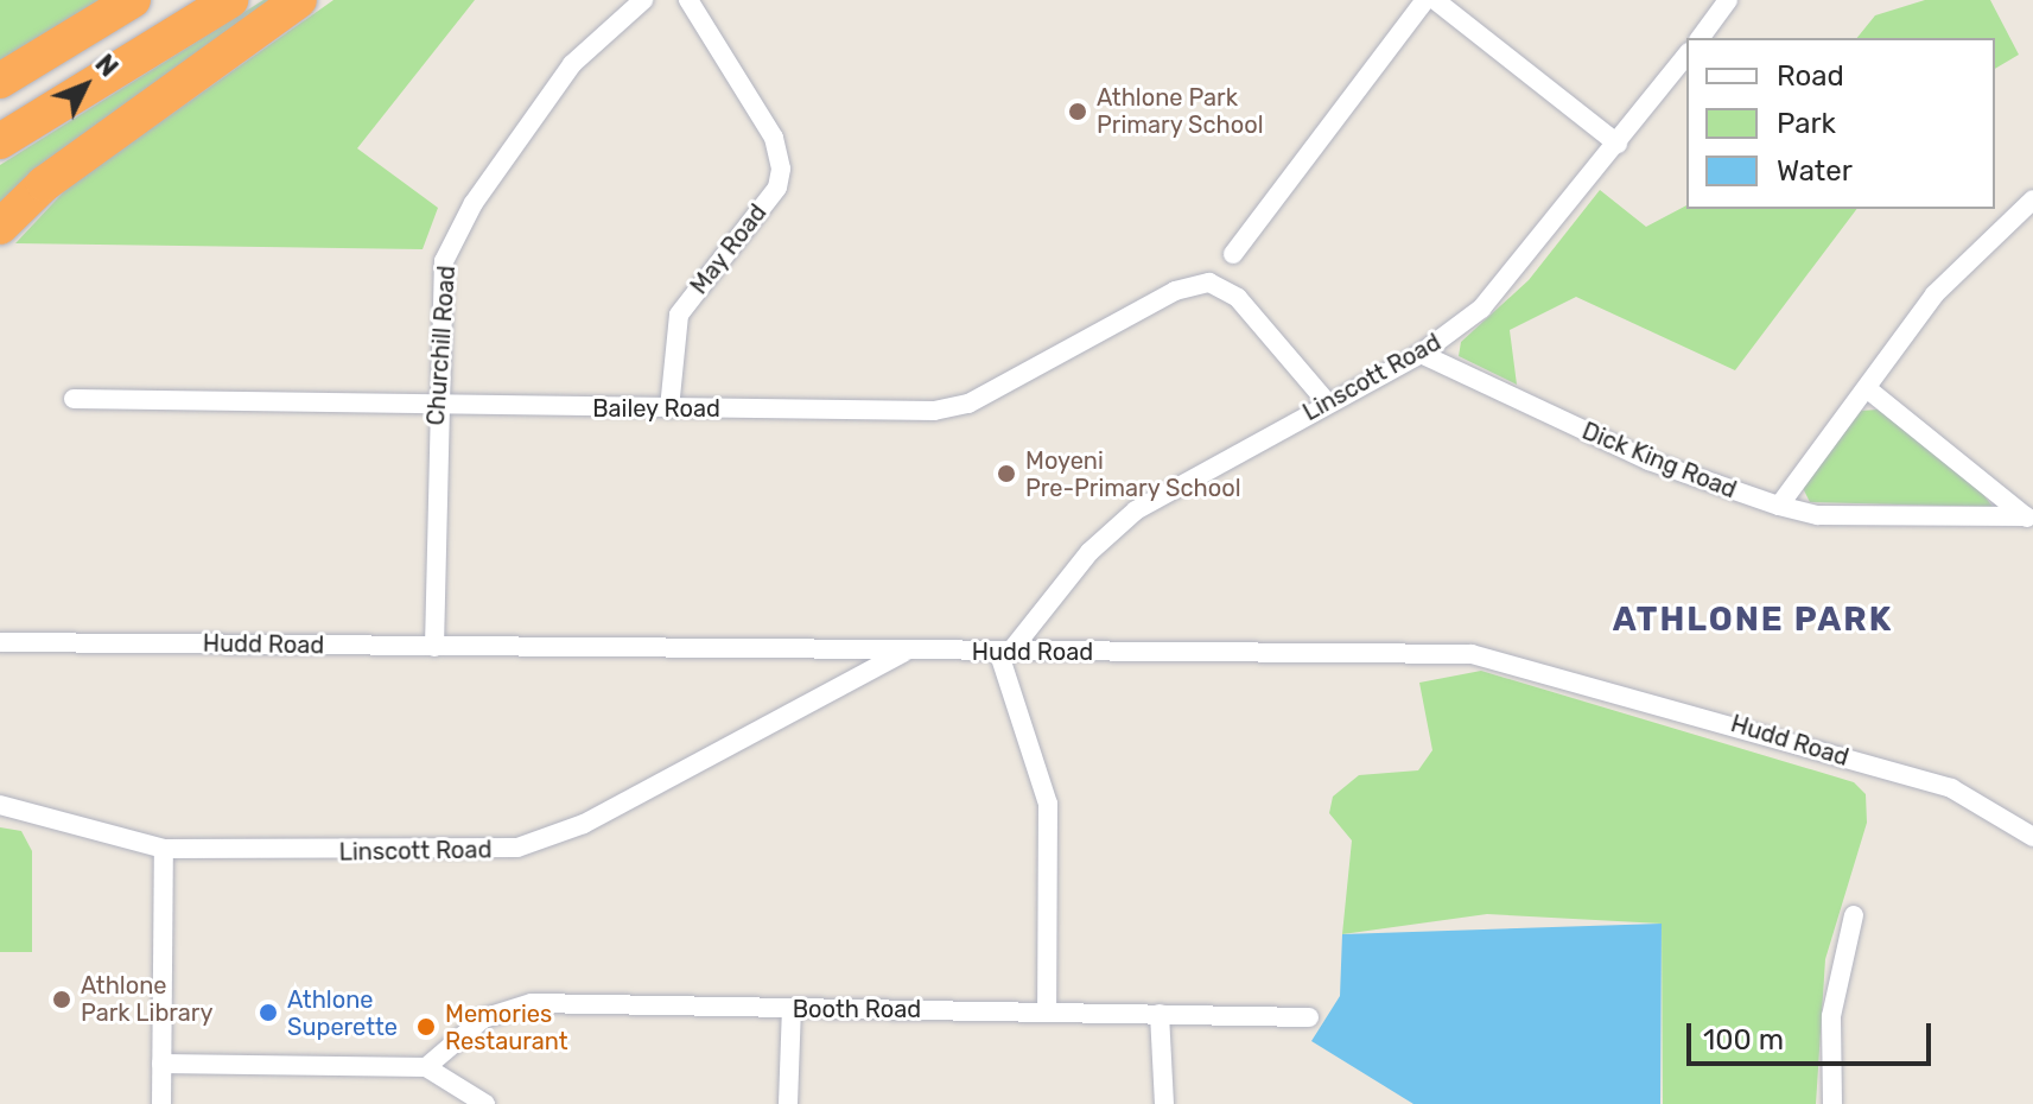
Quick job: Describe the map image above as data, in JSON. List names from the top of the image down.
{
  "streets": {
    "street": [
      "May Road",
      "Churchill Road",
      "Linscott Road",
      "Bailey Road",
      "Dick King Road",
      "Hudd Road",
      "Booth Road"
    ]
  },
  "crossings": [
    ["May Road", "Bailey Road"],
    ["Churchill Road", "Bailey Road"],
    ["Churchill Road", "Hudd Road"],
    ["Linscott Road", "Bailey Road"],
    ["Linscott Road", "Dick King Road"],
    ["Linscott Road", "Hudd Road"]
  ],
  "districts": ["ATHLONE PARK"],
  "places": [
    "Athlone Park Primary School",
    "Moyeni Pre-Primary School",
    "Athlone Park Library",
    "Athlone Superette",
    "Memories Restaurant"
  ],
  "legend": ["Road", "Park", "Water"],
  "scale_bar": "100 m",
  "north": "top right"
}
